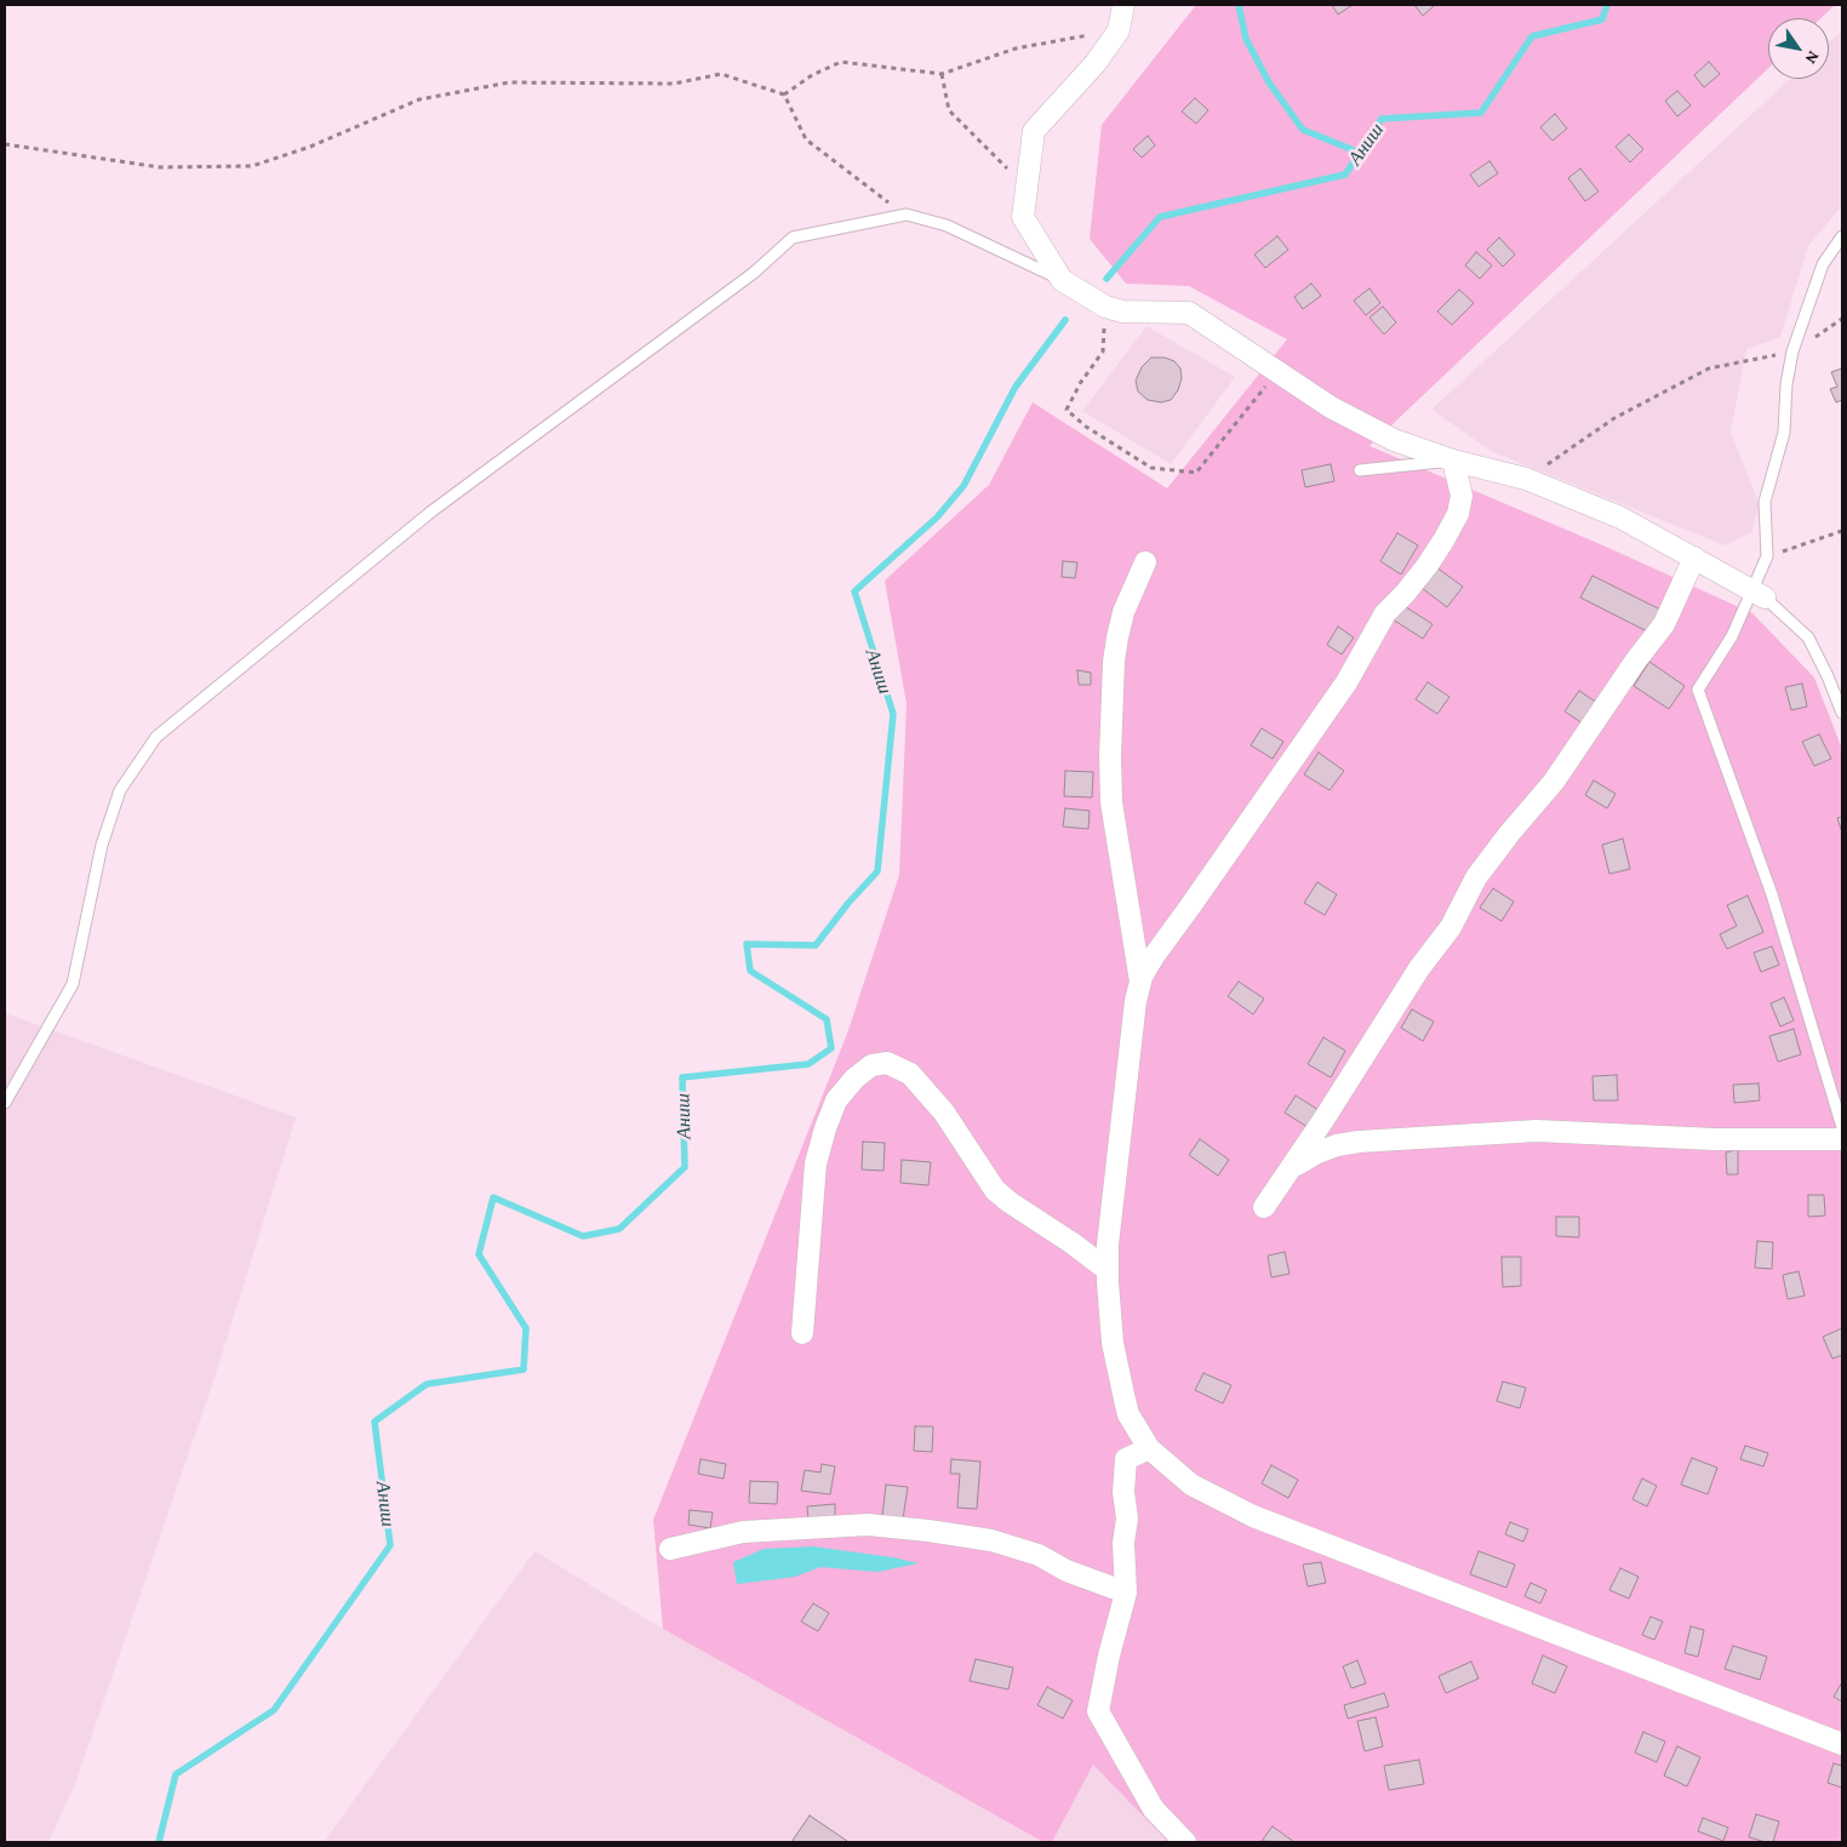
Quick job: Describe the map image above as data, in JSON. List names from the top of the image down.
{
  "water": ["Аниш"],
  "north": "bottom right"
}
